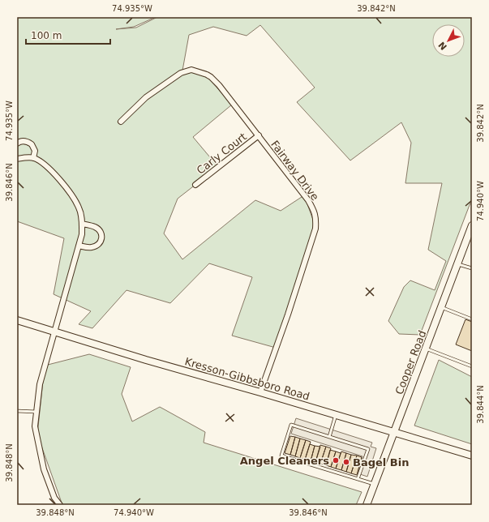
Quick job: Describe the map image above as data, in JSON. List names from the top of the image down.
{
  "streets": {
    "street": [
      "Carly Court",
      "Fairway Drive",
      "Cooper Road",
      "Kresson-Gibbsboro Road"
    ]
  },
  "crossings": [
    ["Carly Court", "Fairway Drive"],
    ["Fairway Drive", "Kresson-Gibbsboro Road"],
    ["Cooper Road", "Kresson-Gibbsboro Road"]
  ],
  "places": ["Angel Cleaners", "Bagel Bin"],
  "scale_bar": "100 m",
  "north": "bottom left",
  "coordinates": [
    "74.935°W",
    "39.842°N",
    "39.846°N",
    "74.940°W",
    "39.844°N",
    "39.848°N"
  ]
}
